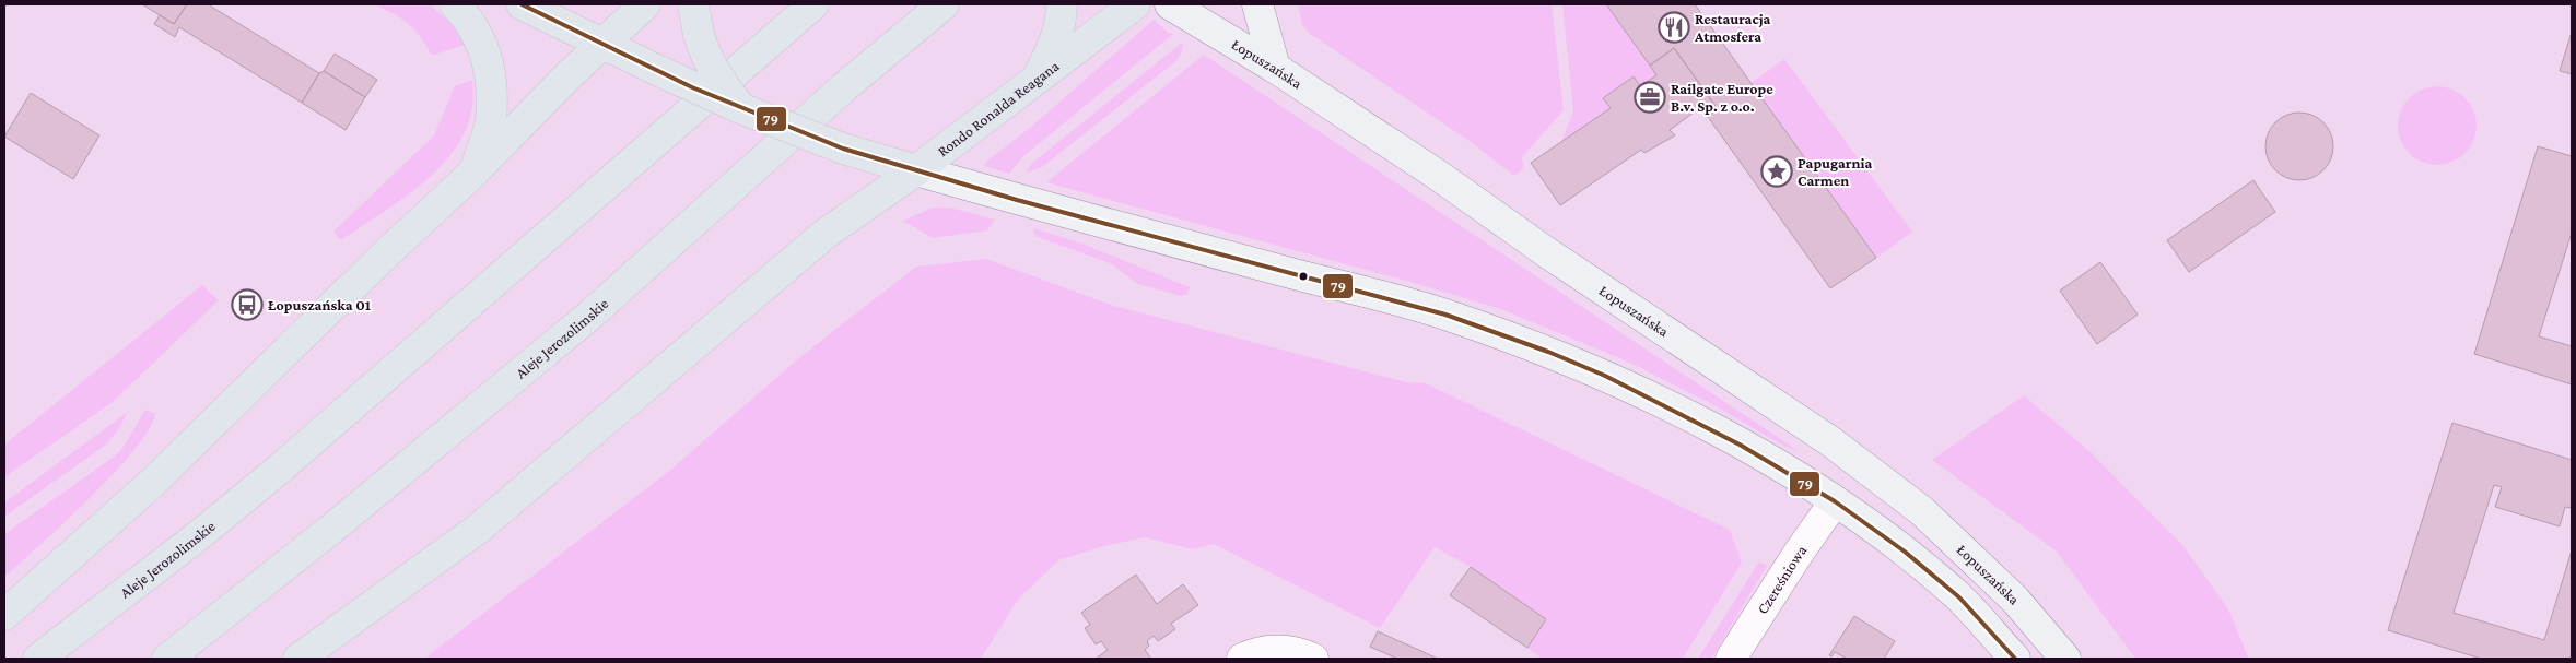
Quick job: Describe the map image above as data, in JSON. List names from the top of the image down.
{
  "streets": {
    "main road": ["Łopuszańska", "Rondo Ronalda Reagana", "Aleje Jerozolimskie"],
    "street": ["Czereśniowa"]
  },
  "places": {
    "restaurant": ["Restauracja Atmosfera"],
    "office": ["Railgate Europe B.v. Sp. z o.o."],
    "place": ["Papugarnia Carmen"],
    "bus stop": ["Łopuszańska 01"]
  },
  "lines": ["transit line 79"]
}
